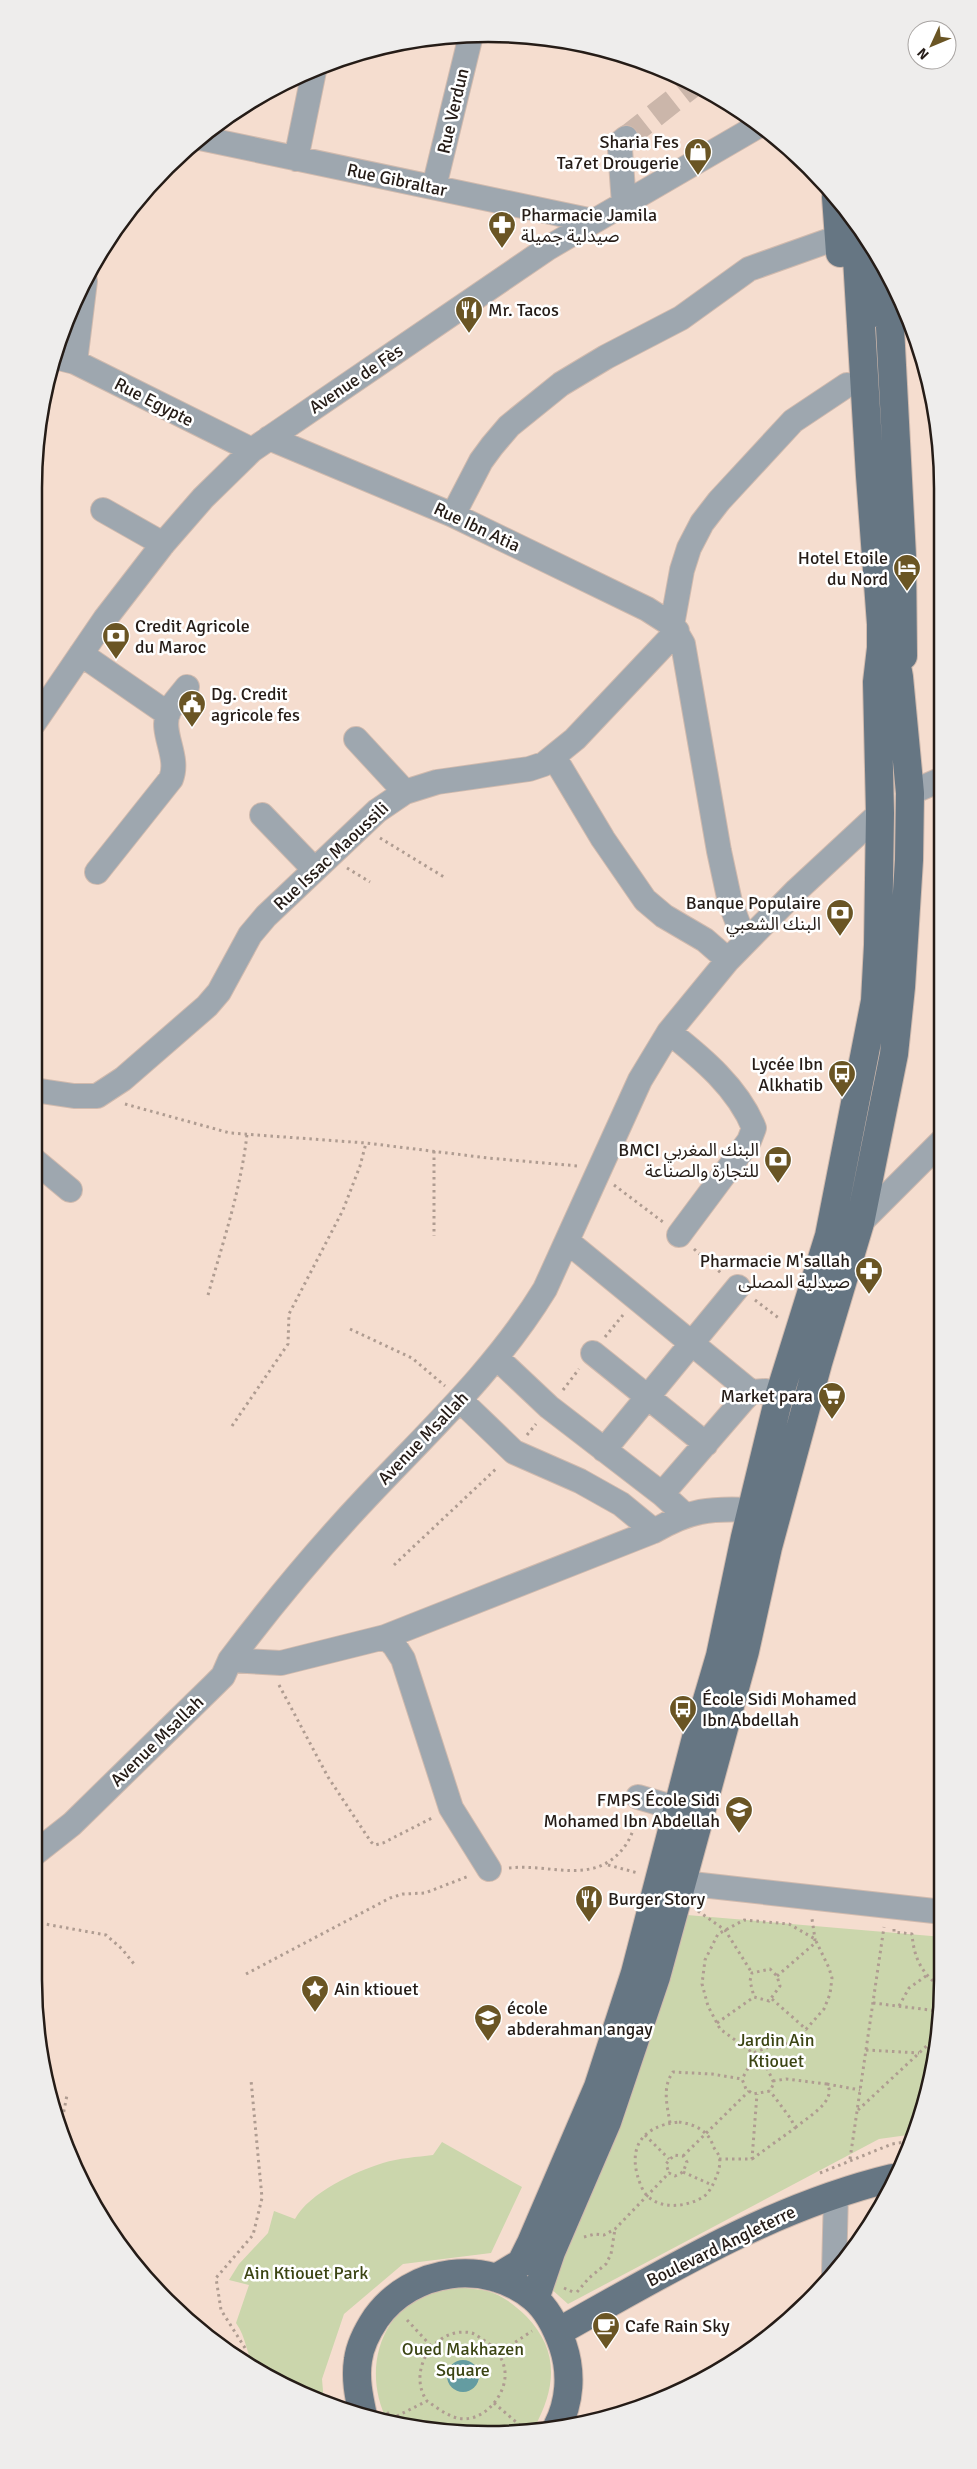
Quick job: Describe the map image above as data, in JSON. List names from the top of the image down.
{
  "streets": {
    "main road": ["Boulevard Angleterre"],
    "street": [
      "Rue Verdun",
      "Rue Gibraltar",
      "Avenue de Fès",
      "Rue Egypte",
      "Rue Ibn Atia",
      "Rue Issac Maoussili",
      "Avenue Msallah"
    ]
  },
  "crossings": [
    ["Rue Verdun", "Rue Gibraltar"],
    ["Rue Gibraltar", "Avenue de Fès"],
    ["Avenue de Fès", "Rue Egypte"],
    ["Avenue de Fès", "Rue Ibn Atia"],
    ["Rue Egypte", "Rue Ibn Atia"],
    ["Rue Ibn Atia", "Rue Issac Maoussili"]
  ],
  "parks": ["Jardin Ain Ktiouet", "Ain Ktiouet Park", "Oued Makhazen Square"],
  "places": {
    "shop": ["Sharia Fes Ta7et Drougerie"],
    "pharmacy": ["Pharmacie Jamila صيدلية جميلة", "Pharmacie M'sallah صيدلية المصلى"],
    "restaurant": ["Mr. Tacos", "Burger Story"],
    "hotel": ["Hotel Etoile du Nord"],
    "bank": ["Credit Agricole du Maroc", "Banque Populaire البنك الشعبي", "BMCI البنك المغربي للتجارة والصناعة"],
    "public building": ["Dg. Credit agricole fes"],
    "bus stop": ["Lycée Ibn Alkhatib", "École Sidi Mohamed Ibn Abdellah"],
    "supermarket": ["Market para"],
    "school or university": ["FMPS École Sidi Mohamed Ibn Abdellah", "école abderahman angay"],
    "place": ["Ain ktiouet"],
    "cafe": ["Cafe Rain Sky"]
  },
  "north": "bottom left"
}
